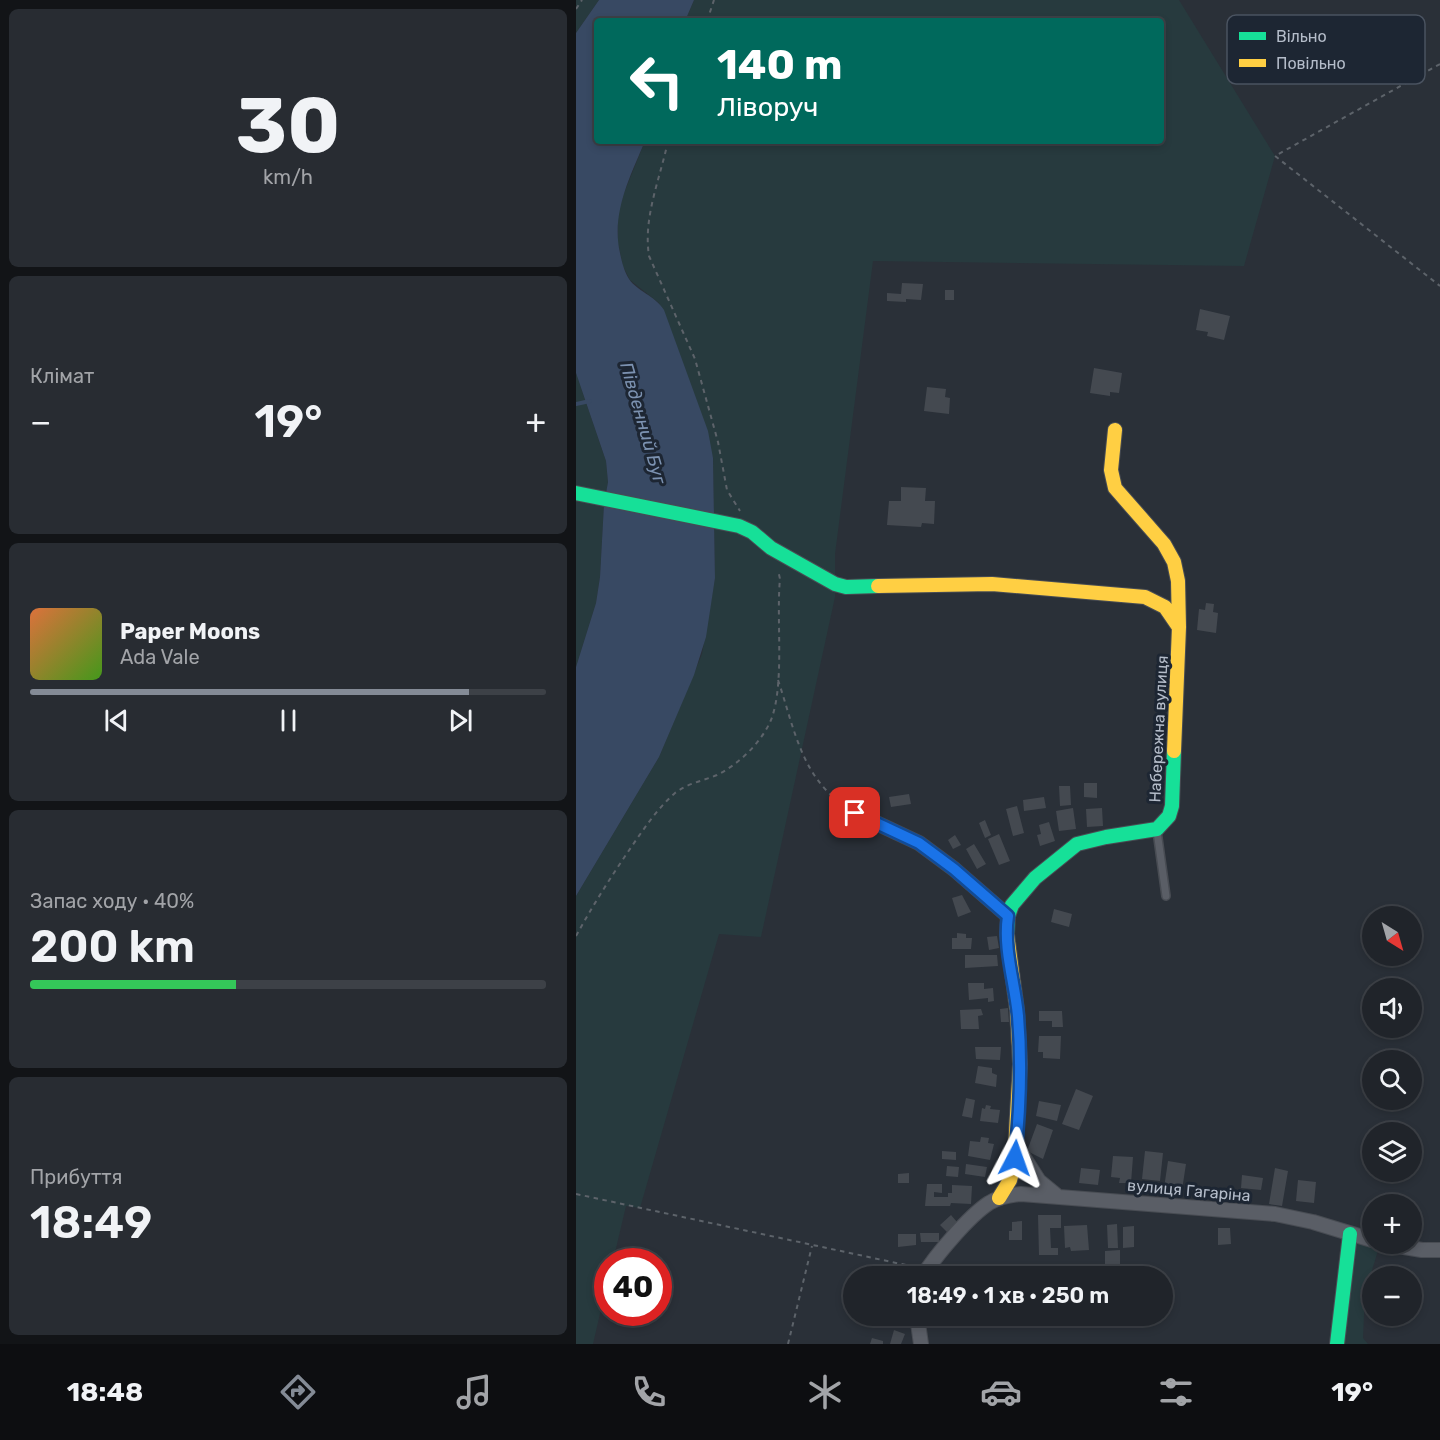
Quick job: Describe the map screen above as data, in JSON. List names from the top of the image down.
{
  "streets": {
    "street": ["Набережна вулиця", "вулиця Гагаріна"]
  },
  "water": ["Південний Буг"],
  "legend": ["Вільно", "Повільно"],
  "north": "bottom right",
  "page": {
    "tile": [
      ["30", "km/h"],
      "Клімат",
      ["Запас ходу · 40%", "200 km"],
      ["Прибуття", "18:49"]
    ],
    "turn": ["140 m", "Ліворуч"],
    "heat": ["−", "19°", "+"],
    "song": ["Paper Moons", "Ada Vale"],
    "map_buttons": ["+", "−"],
    "limit": "40",
    "trip": "18:49 · 1 хв · 250 m",
    "tabs": ["18:48", "19°"]
  }
}
